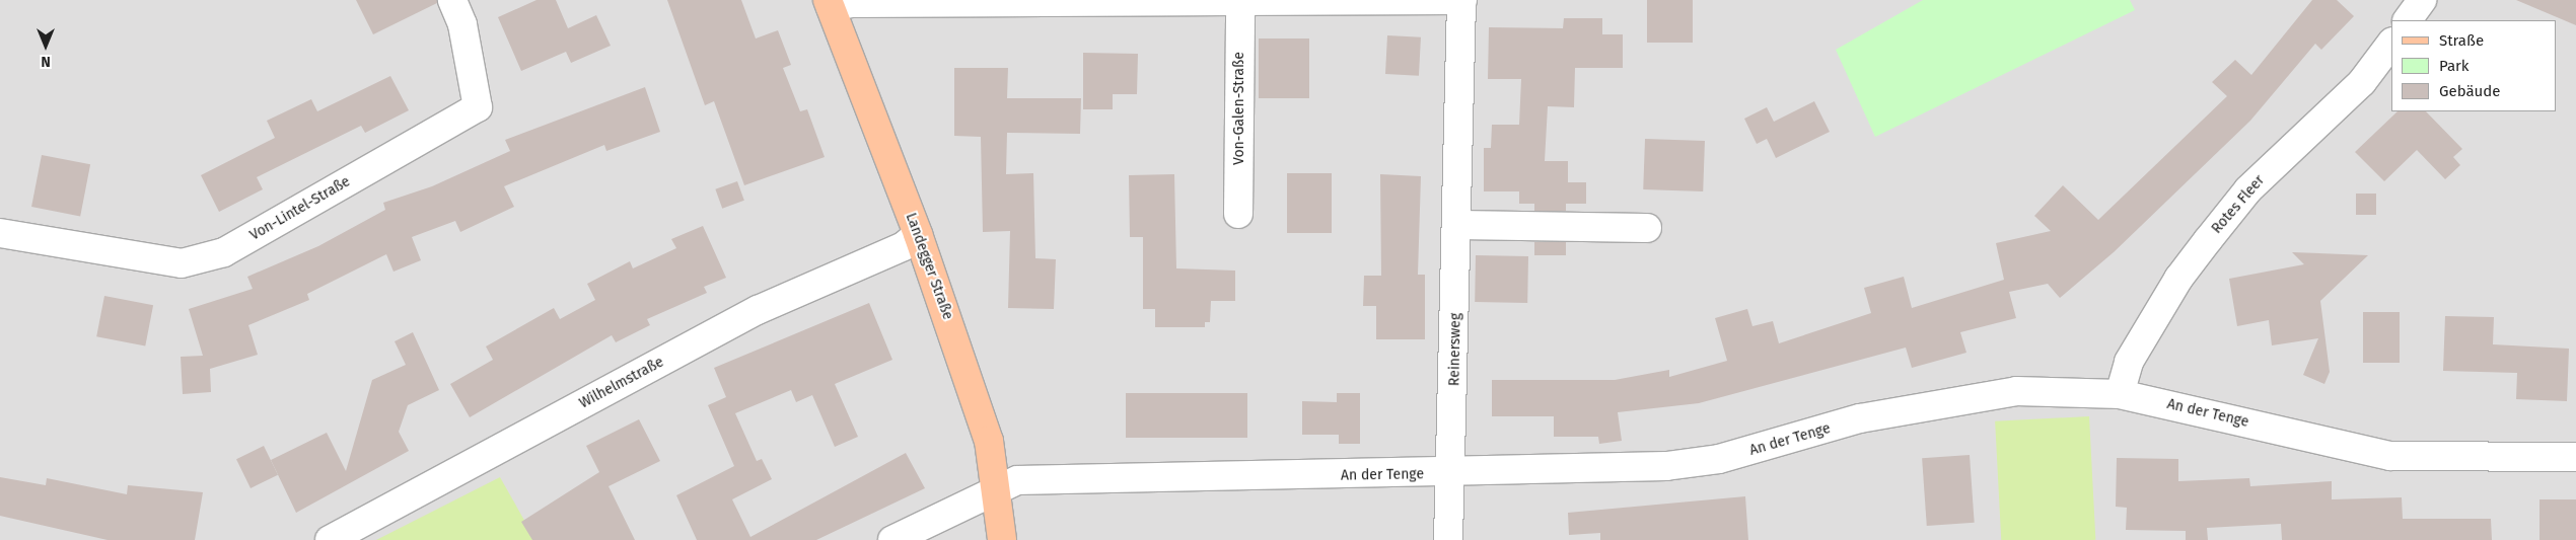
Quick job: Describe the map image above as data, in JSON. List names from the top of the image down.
{
  "streets": {
    "main road": ["Landegger Straße"],
    "street": [
      "Von-Galen-Straße",
      "Rotes Fleer",
      "Von-Lintel-Straße",
      "Reinersweg",
      "Wilhelmstraße",
      "An der Tenge"
    ]
  },
  "crossings": [
    ["Rotes Fleer", "An der Tenge"],
    ["Landegger Straße", "Wilhelmstraße"],
    ["Landegger Straße", "An der Tenge"],
    ["Reinersweg", "An der Tenge"]
  ],
  "legend": ["Straße", "Park", "Gebäude"],
  "north": "bottom"
}
